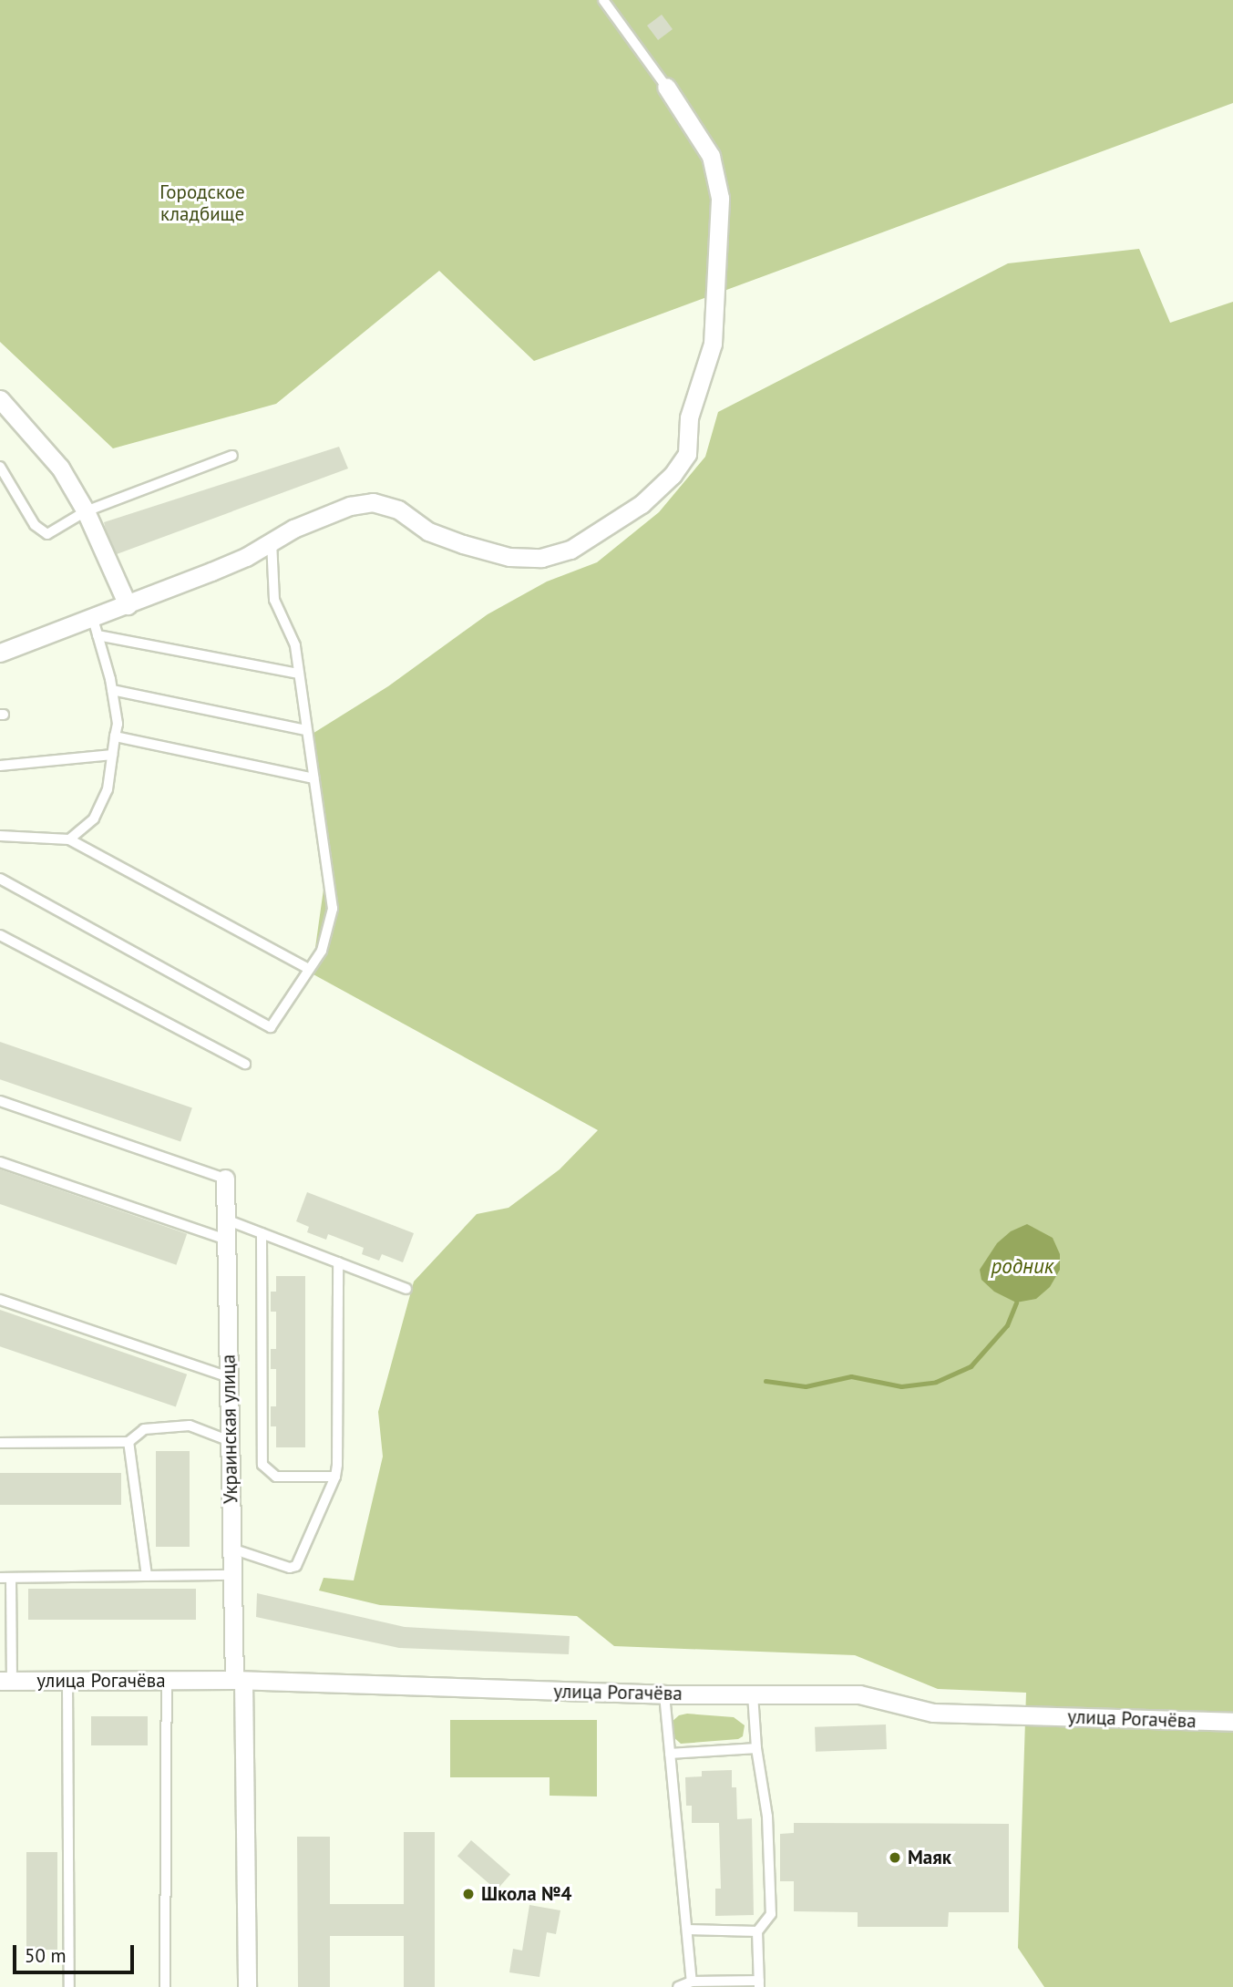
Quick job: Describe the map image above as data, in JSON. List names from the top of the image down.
{
  "streets": {
    "street": ["Украинская улица", "улица Рогачёва"]
  },
  "crossings": [
    ["Украинская улица", "улица Рогачёва"]
  ],
  "water": ["родник"],
  "parks": ["Городское кладбище"],
  "places": ["Маяк", "Школа №4"],
  "scale_bar": "50 m"
}
